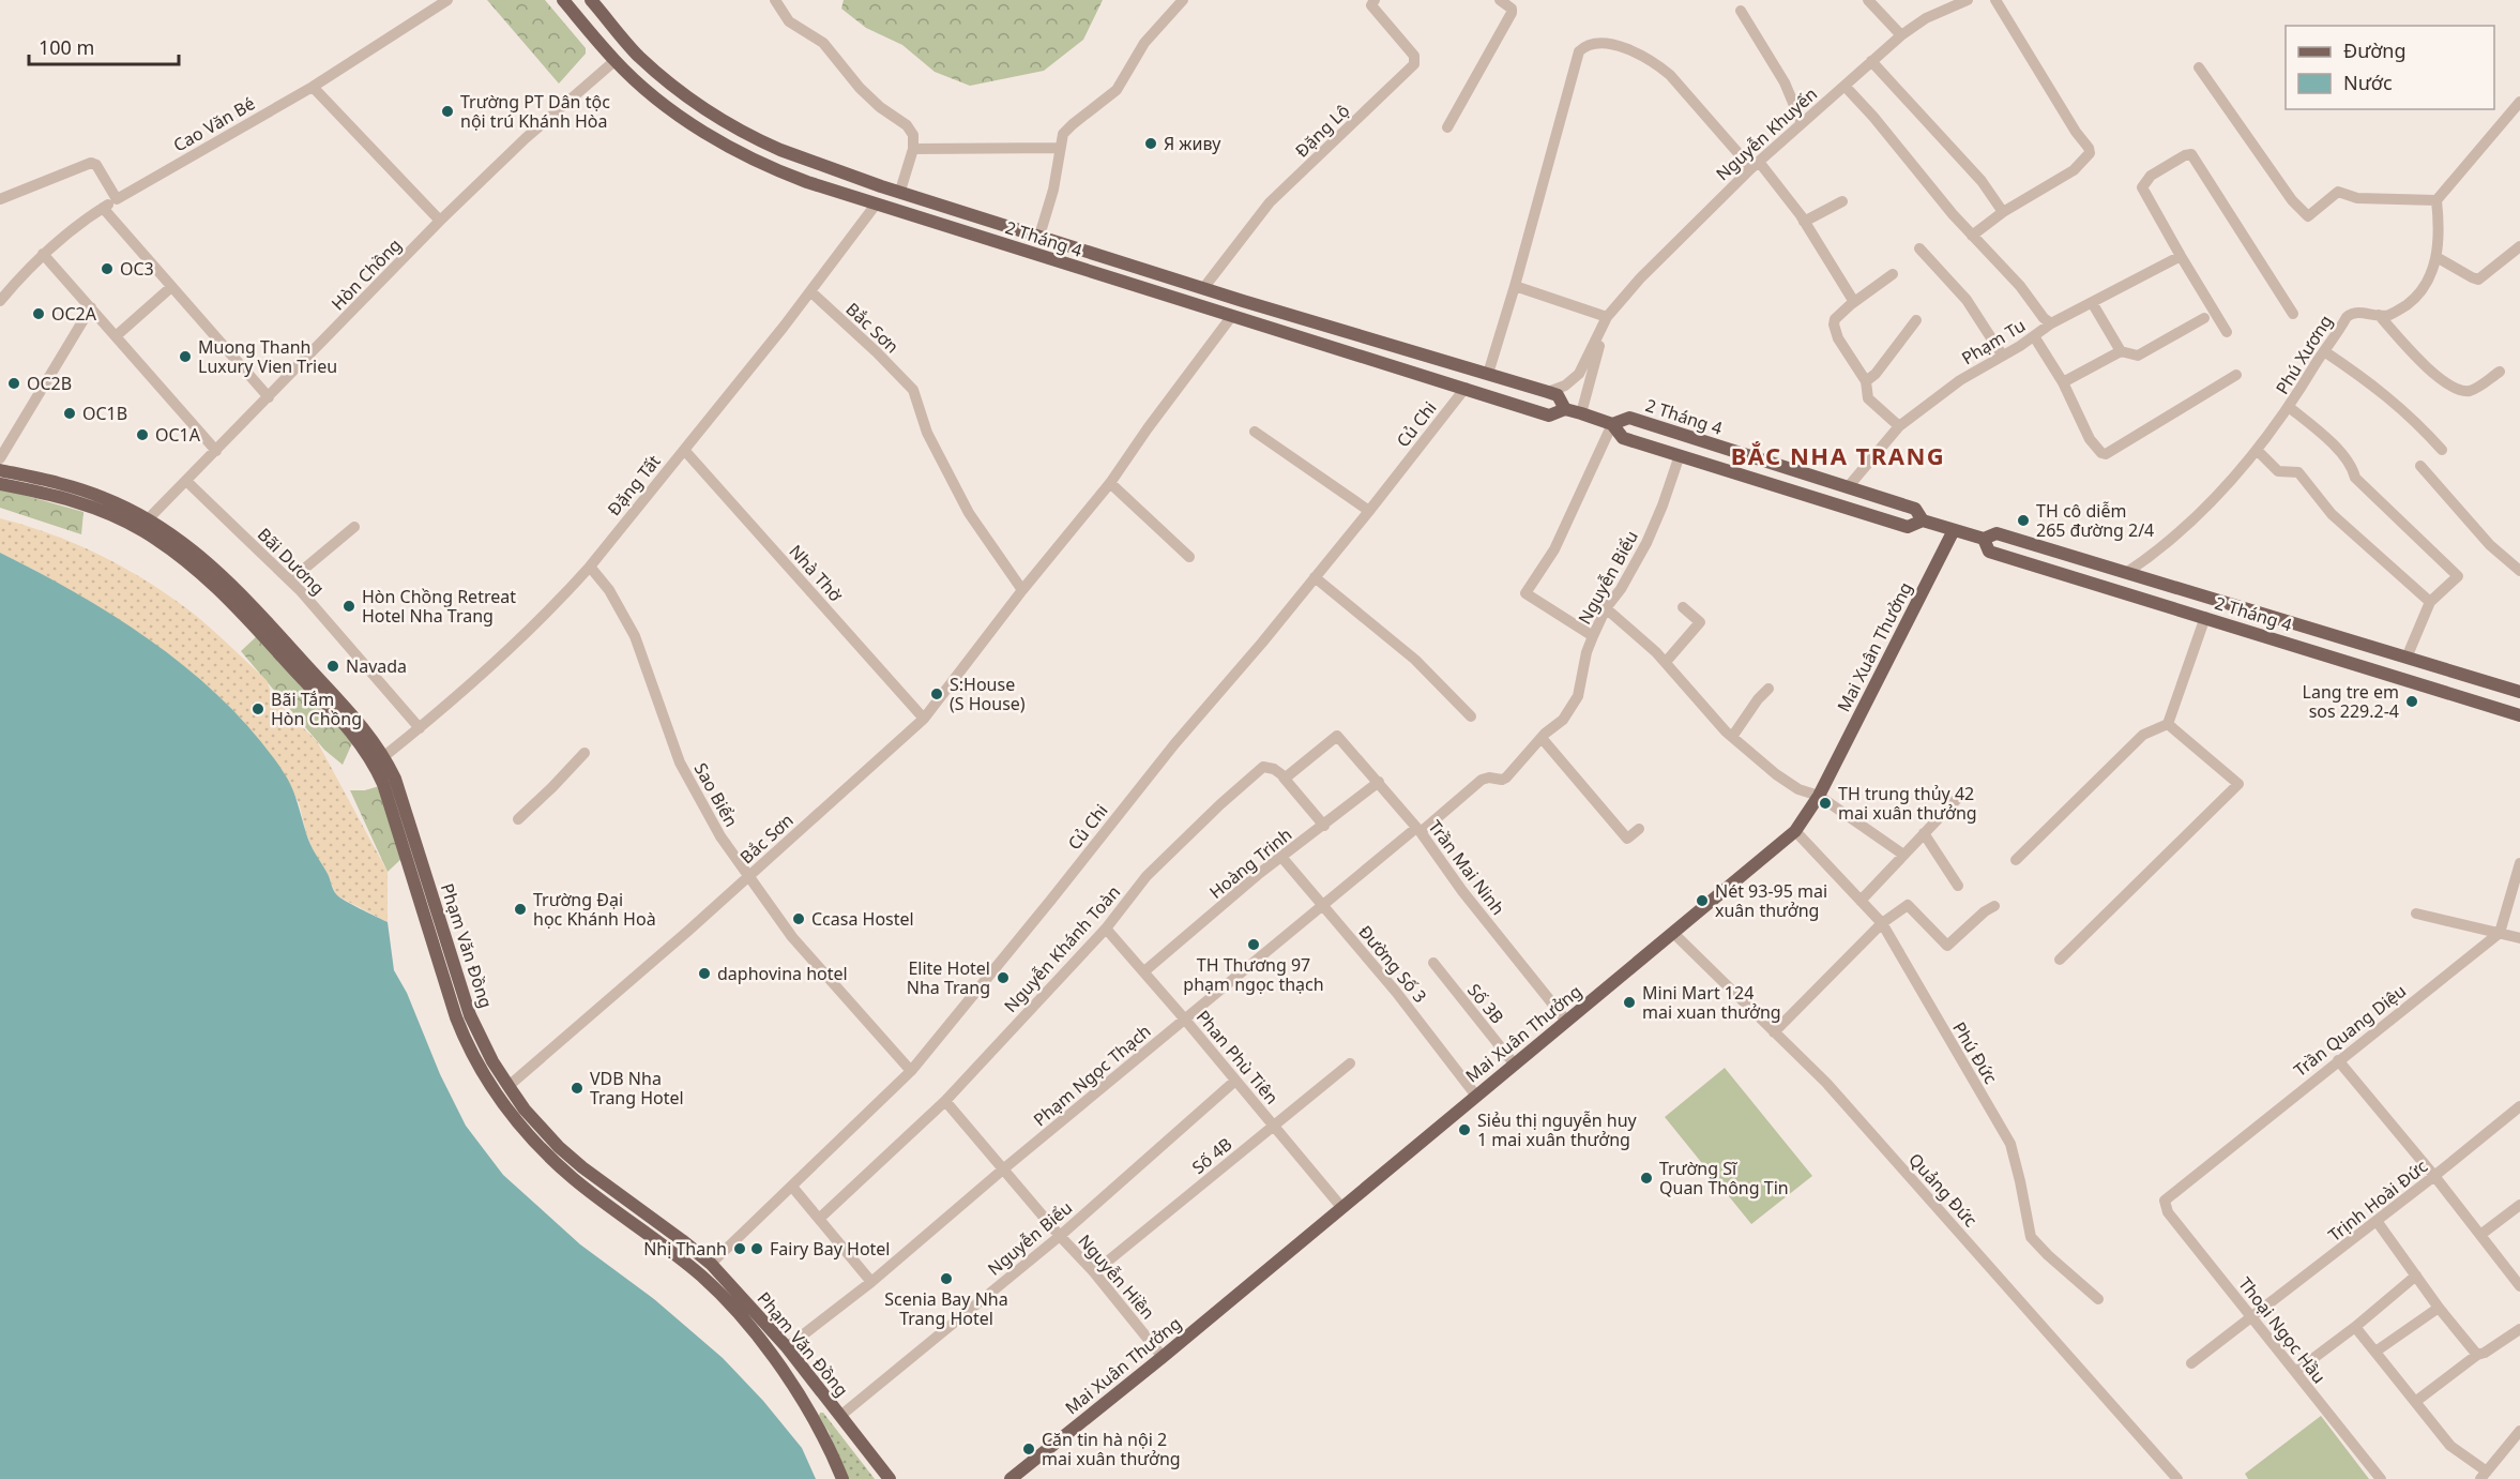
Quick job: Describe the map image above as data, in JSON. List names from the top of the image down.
{
  "streets": {
    "main road": ["2 Tháng 4", "Mai Xuân Thưởng", "Phạm Văn Đồng"],
    "street": [
      "Cao Văn Bé",
      "Đặng Lộ",
      "Nguyễn Khuyến",
      "Hòn Chồng",
      "Bắc Sơn",
      "Phạm Tu",
      "Phú Xương",
      "Củ Chi",
      "Đặng Tất",
      "Bãi Dương",
      "Nhà Thờ",
      "Nguyễn Biểu",
      "Sao Biển",
      "Hoàng Trinh",
      "Trần Mai Ninh",
      "Nguyễn Khánh Toàn",
      "Đường Số 3",
      "Số 3B",
      "Trần Quang Diệu",
      "Phú Đức",
      "Phan Phù Tiên",
      "Phạm Ngọc Thạch",
      "Số 4B",
      "Quảng Đức",
      "Trịnh Hoài Đức",
      "Nguyễn Hiền",
      "Thoại Ngọc Hầu"
    ]
  },
  "crossings": [
    ["Đặng Lộ", "2 Tháng 4"],
    ["Nguyễn Khuyến", "2 Tháng 4"],
    ["2 Tháng 4", "Hòn Chồng"],
    ["2 Tháng 4", "Bắc Sơn"],
    ["2 Tháng 4", "Phạm Tu"],
    ["2 Tháng 4", "Phú Xương"],
    ["2 Tháng 4", "Củ Chi"],
    ["2 Tháng 4", "Đặng Tất"],
    ["2 Tháng 4", "Nguyễn Biểu"],
    ["2 Tháng 4", "Mai Xuân Thưởng"],
    ["Hòn Chồng", "Bãi Dương"],
    ["Hòn Chồng", "Phạm Văn Đồng"],
    ["Bắc Sơn", "Đặng Tất"],
    ["Bắc Sơn", "Nhà Thờ"],
    ["Bắc Sơn", "Sao Biển"],
    ["Bắc Sơn", "Phạm Văn Đồng"],
    ["Củ Chi", "Sao Biển"],
    ["Củ Chi", "Phạm Văn Đồng"],
    ["Đặng Tất", "Bãi Dương"],
    ["Đặng Tất", "Nhà Thờ"],
    ["Đặng Tất", "Sao Biển"],
    ["Đặng Tất", "Phạm Văn Đồng"],
    ["Nguyễn Biểu", "Trần Mai Ninh"],
    ["Nguyễn Biểu", "Phạm Văn Đồng"],
    ["Nguyễn Biểu", "Phan Phù Tiên"],
    ["Nguyễn Biểu", "Phạm Ngọc Thạch"],
    ["Nguyễn Biểu", "Nguyễn Hiền"],
    ["Mai Xuân Thưởng", "Trần Mai Ninh"],
    ["Mai Xuân Thưởng", "Đường Số 3"],
    ["Mai Xuân Thưởng", "Số 3B"],
    ["Mai Xuân Thưởng", "Phú Đức"],
    ["Mai Xuân Thưởng", "Phan Phù Tiên"],
    ["Mai Xuân Thưởng", "Quảng Đức"],
    ["Mai Xuân Thưởng", "Nguyễn Hiền"],
    ["Hoàng Trinh", "Trần Mai Ninh"],
    ["Hoàng Trinh", "Đường Số 3"],
    ["Hoàng Trinh", "Phan Phù Tiên"],
    ["Trần Mai Ninh", "Nguyễn Khánh Toàn"],
    ["Trần Mai Ninh", "Phạm Ngọc Thạch"],
    ["Phạm Văn Đồng", "Phạm Ngọc Thạch"],
    ["Nguyễn Khánh Toàn", "Phan Phù Tiên"],
    ["Nguyễn Khánh Toàn", "Nguyễn Hiền"],
    ["Đường Số 3", "Phạm Ngọc Thạch"],
    ["Trần Quang Diệu", "Thoại Ngọc Hầu"],
    ["Phan Phù Tiên", "Phạm Ngọc Thạch"],
    ["Phan Phù Tiên", "Số 4B"],
    ["Phạm Ngọc Thạch", "Nguyễn Hiền"],
    ["Số 4B", "Nguyễn Hiền"],
    ["Trịnh Hoài Đức", "Thoại Ngọc Hầu"]
  ],
  "districts": ["BẮC NHA TRANG"],
  "places": [
    "Trường PT Dân tộc nội trú Khánh Hòa",
    "Я живу",
    "OC3",
    "OC2A",
    "Muong Thanh Luxury Vien Trieu",
    "OC2B",
    "OC1B",
    "OC1A",
    "TH cô diễm 265 đường 2/4",
    "Hòn Chồng Retreat Hotel Nha Trang",
    "Navada",
    "S:House (S House)",
    "Lang tre em sos 229.2-4",
    "Bãi Tắm Hòn Chồng",
    "TH trung thủy 42 mai xuân thưởng",
    "Nét 93-95 mai xuân thưởng",
    "Trường Đại học Khánh Hoà",
    "Ccasa Hostel",
    "TH Thương 97 phạm ngọc thạch",
    "daphovina hotel",
    "Elite Hotel Nha Trang",
    "Mini Mart 124 mai xuan thưởng",
    "VDB Nha Trang Hotel",
    "Siẻu thị nguyễn huy 1 mai xuân thưởng",
    "Trường Sĩ Quan Thông Tin",
    "Nhị Thanh",
    "Fairy Bay Hotel",
    "Scenia Bay Nha Trang Hotel",
    "Căn tin hà nội 2 mai xuân thưởng"
  ],
  "legend": ["Đường", "Nước"],
  "scale_bar": "100 m"
}
